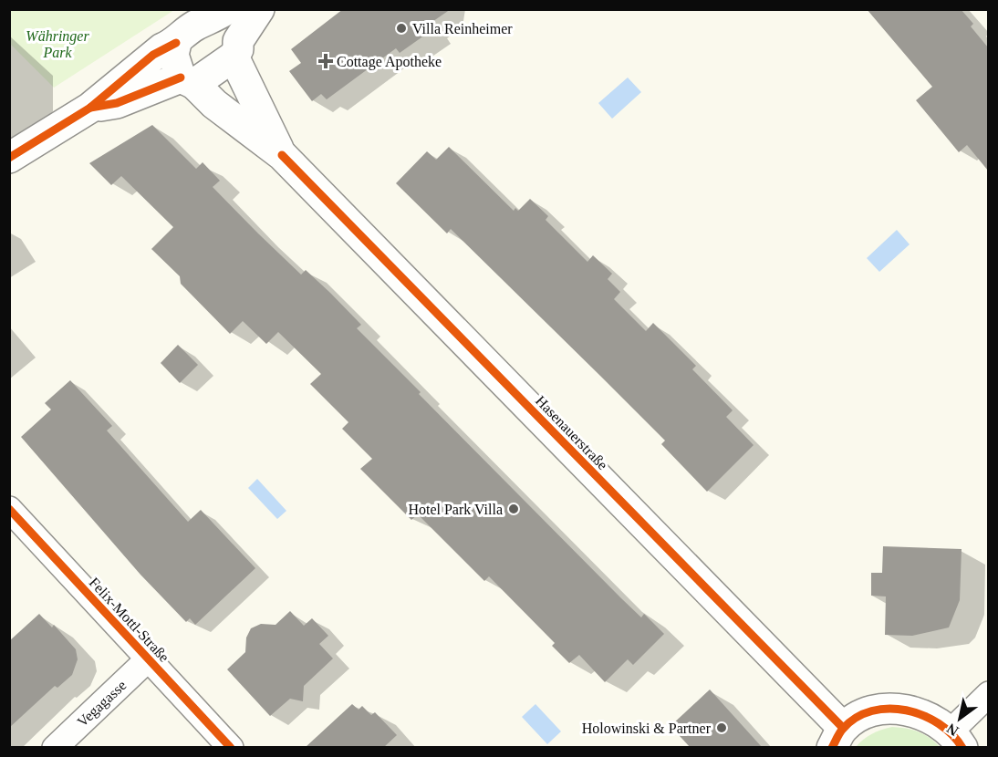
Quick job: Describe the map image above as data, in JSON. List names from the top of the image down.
{
  "streets": {
    "street": ["Hasenauerstraße", "Felix-Mottl-Straße", "Vegagasse"]
  },
  "crossings": [
    ["Felix-Mottl-Straße", "Vegagasse"]
  ],
  "parks": ["Währinger Park"],
  "places": {
    "other": ["Villa Reinheimer", "Hotel Park Villa", "Holowinski & Partner"],
    "health": ["Cottage Apotheke"]
  },
  "north": "bottom left"
}
